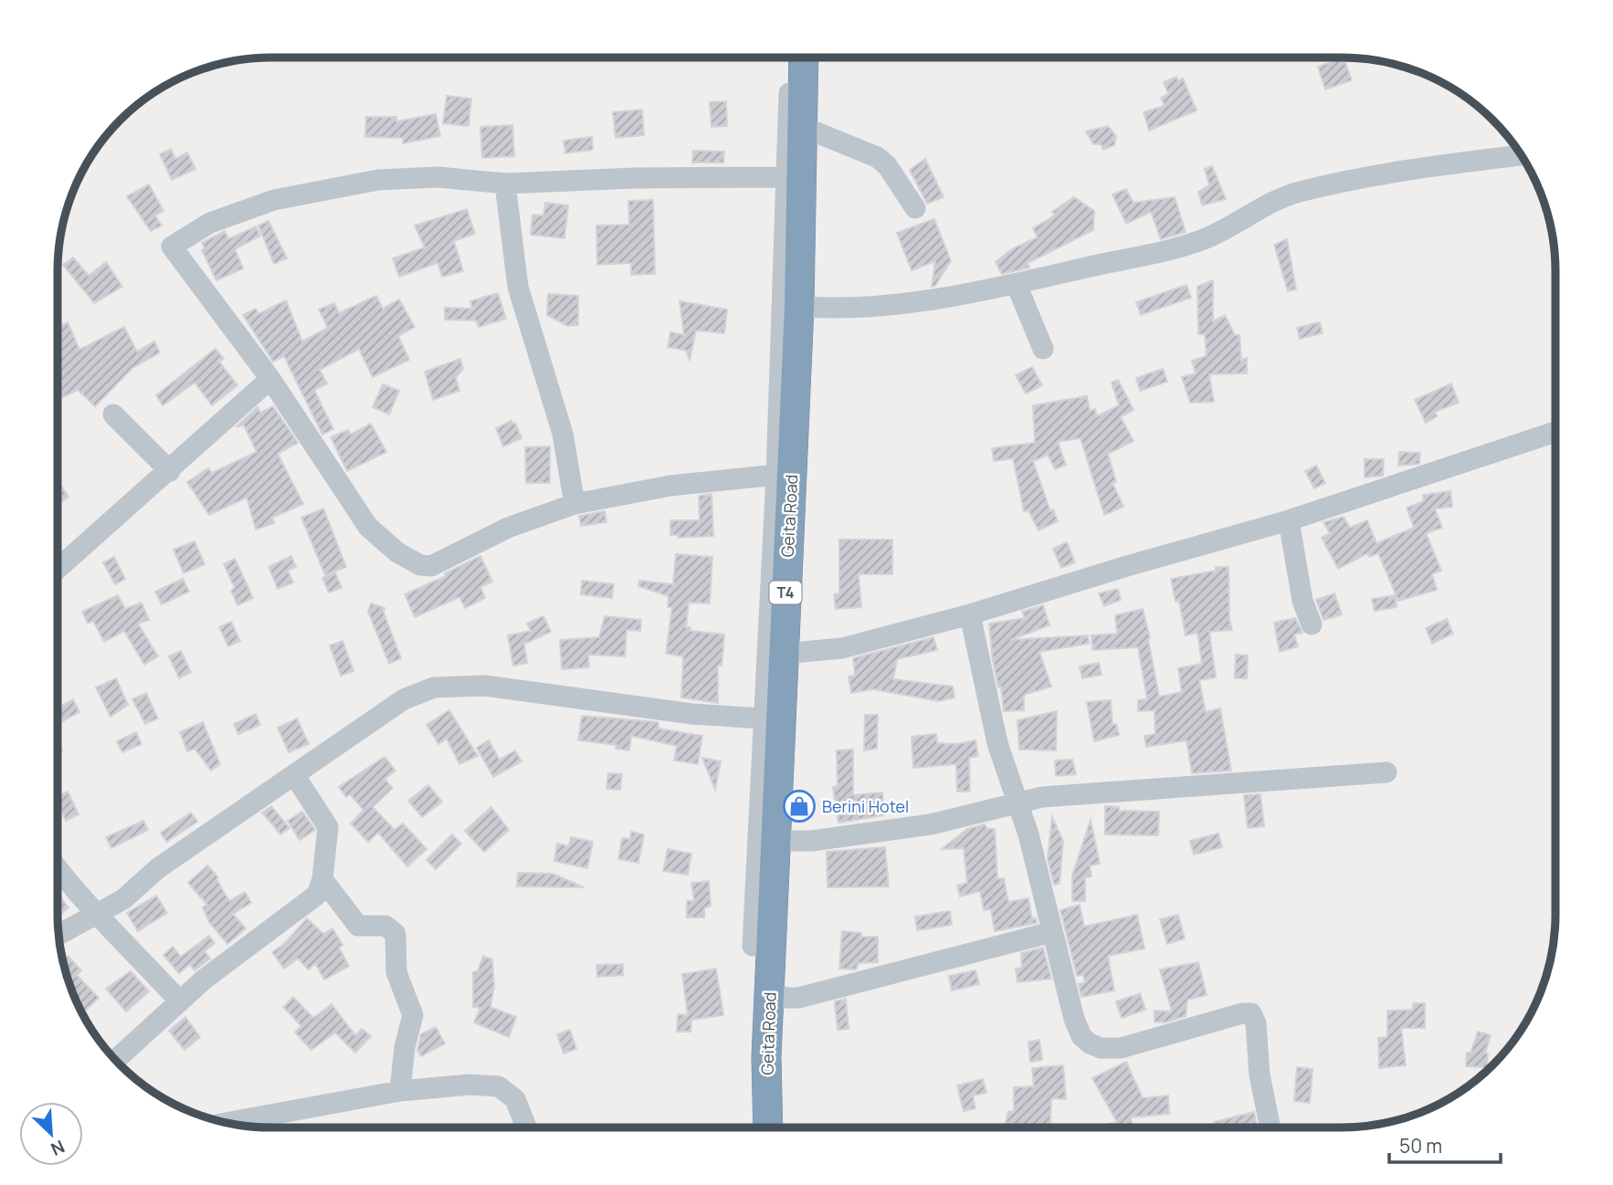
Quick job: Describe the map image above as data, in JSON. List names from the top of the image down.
{
  "streets": {
    "highway": ["Geita Road", "T4"]
  },
  "places": {
    "shop": ["Berini Hotel"]
  },
  "scale_bar": "50 m",
  "north": "bottom right"
}
